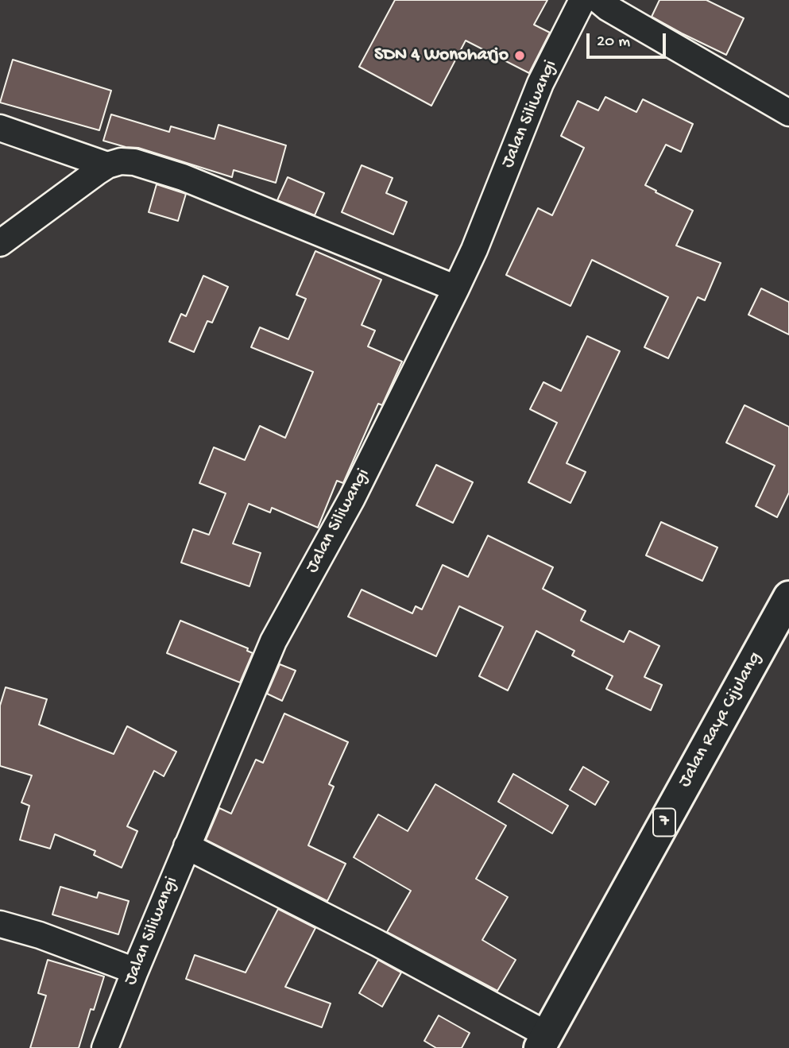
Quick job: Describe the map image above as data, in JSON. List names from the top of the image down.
{
  "streets": {
    "highway": ["Jalan Raya Cijulang", "7"],
    "street": ["Jalan Siliwangi"]
  },
  "places": ["SDN 4 Wonoharjo"],
  "scale_bar": "20 m"
}
